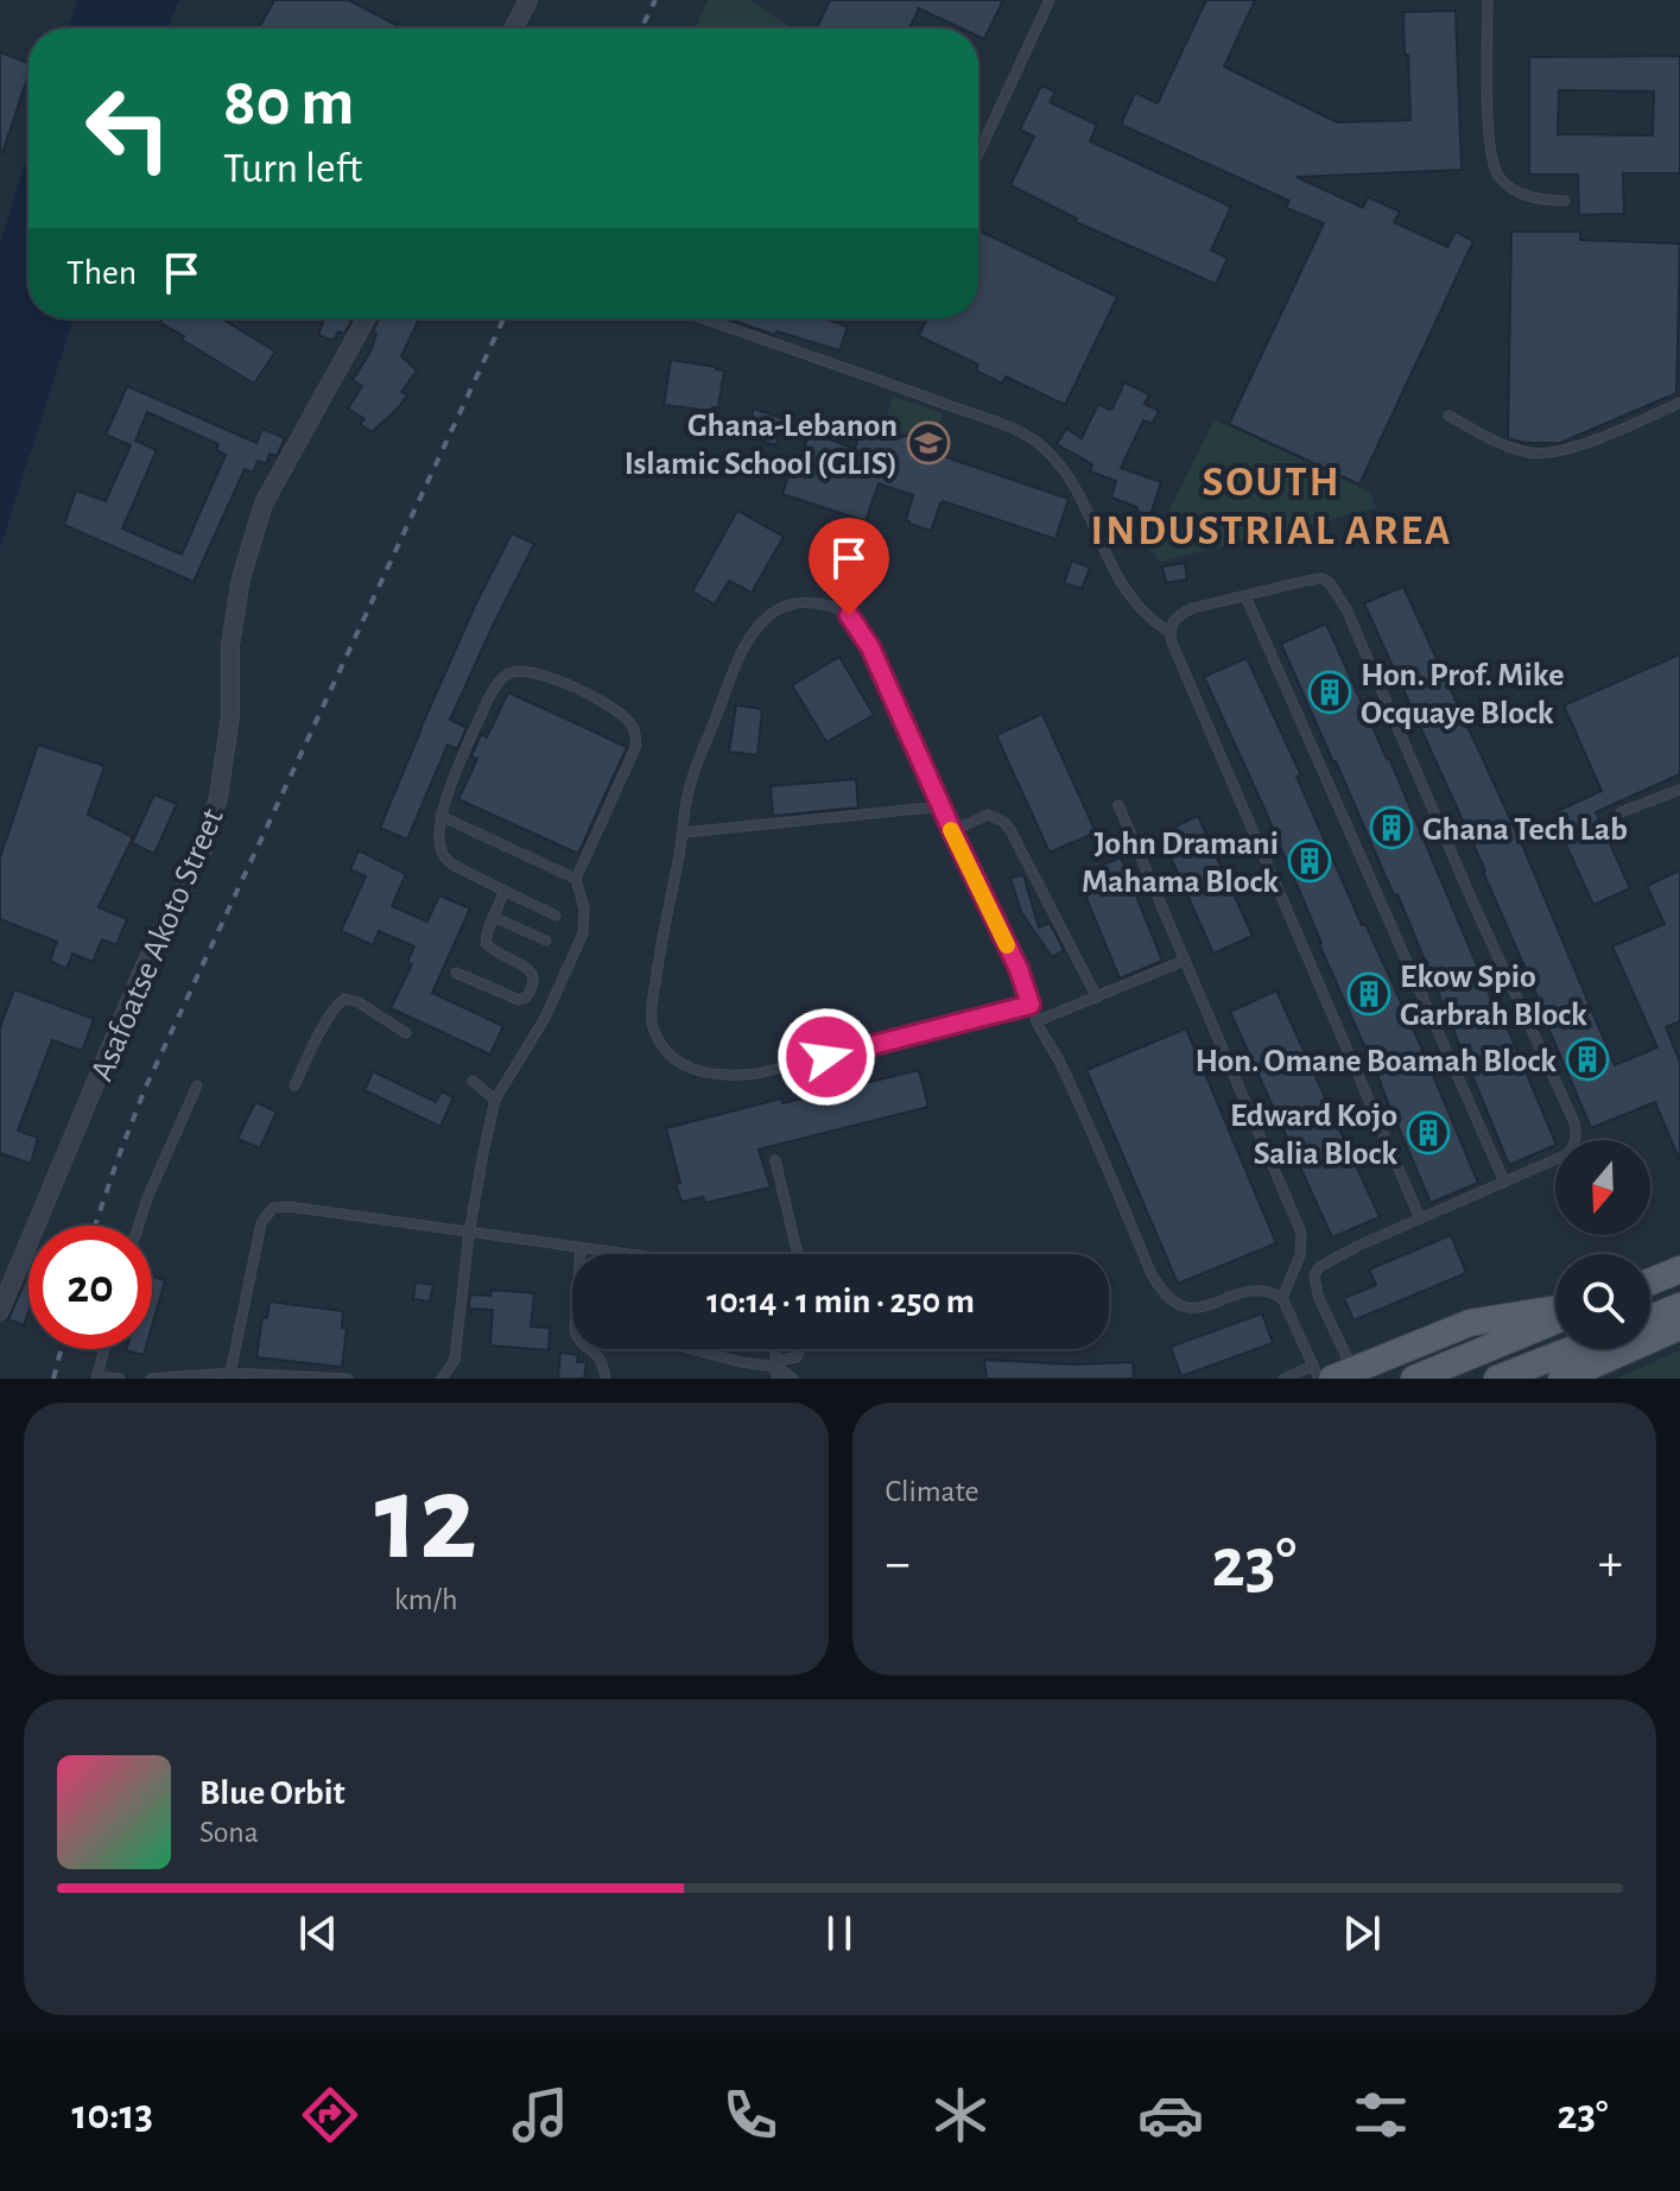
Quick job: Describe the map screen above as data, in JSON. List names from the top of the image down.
{
  "streets": {
    "street": ["Asafoatse Akoto Street"]
  },
  "districts": ["SOUTH INDUSTRIAL AREA"],
  "places": {
    "school or university": ["Ghana-Lebanon Islamic School (GLIS)"],
    "building": [
      "Hon. Prof. Mike Ocquaye Block",
      "Ghana Tech Lab",
      "John Dramani Mahama Block",
      "Ekow Spio Garbrah Block",
      "Hon. Omane Boamah Block",
      "Edward Kojo Salia Block"
    ]
  },
  "north": "bottom",
  "page": {
    "turn": ["80 m", "Turn left"],
    "then": "Then",
    "limit": "20",
    "trip": "10:14 · 1 min · 250 m",
    "tile": [
      ["12", "km/h"],
      "Climate"
    ],
    "heat": ["−", "23°", "+"],
    "song": ["Blue Orbit", "Sona"],
    "tabs": ["10:13", "23°"]
  }
}
